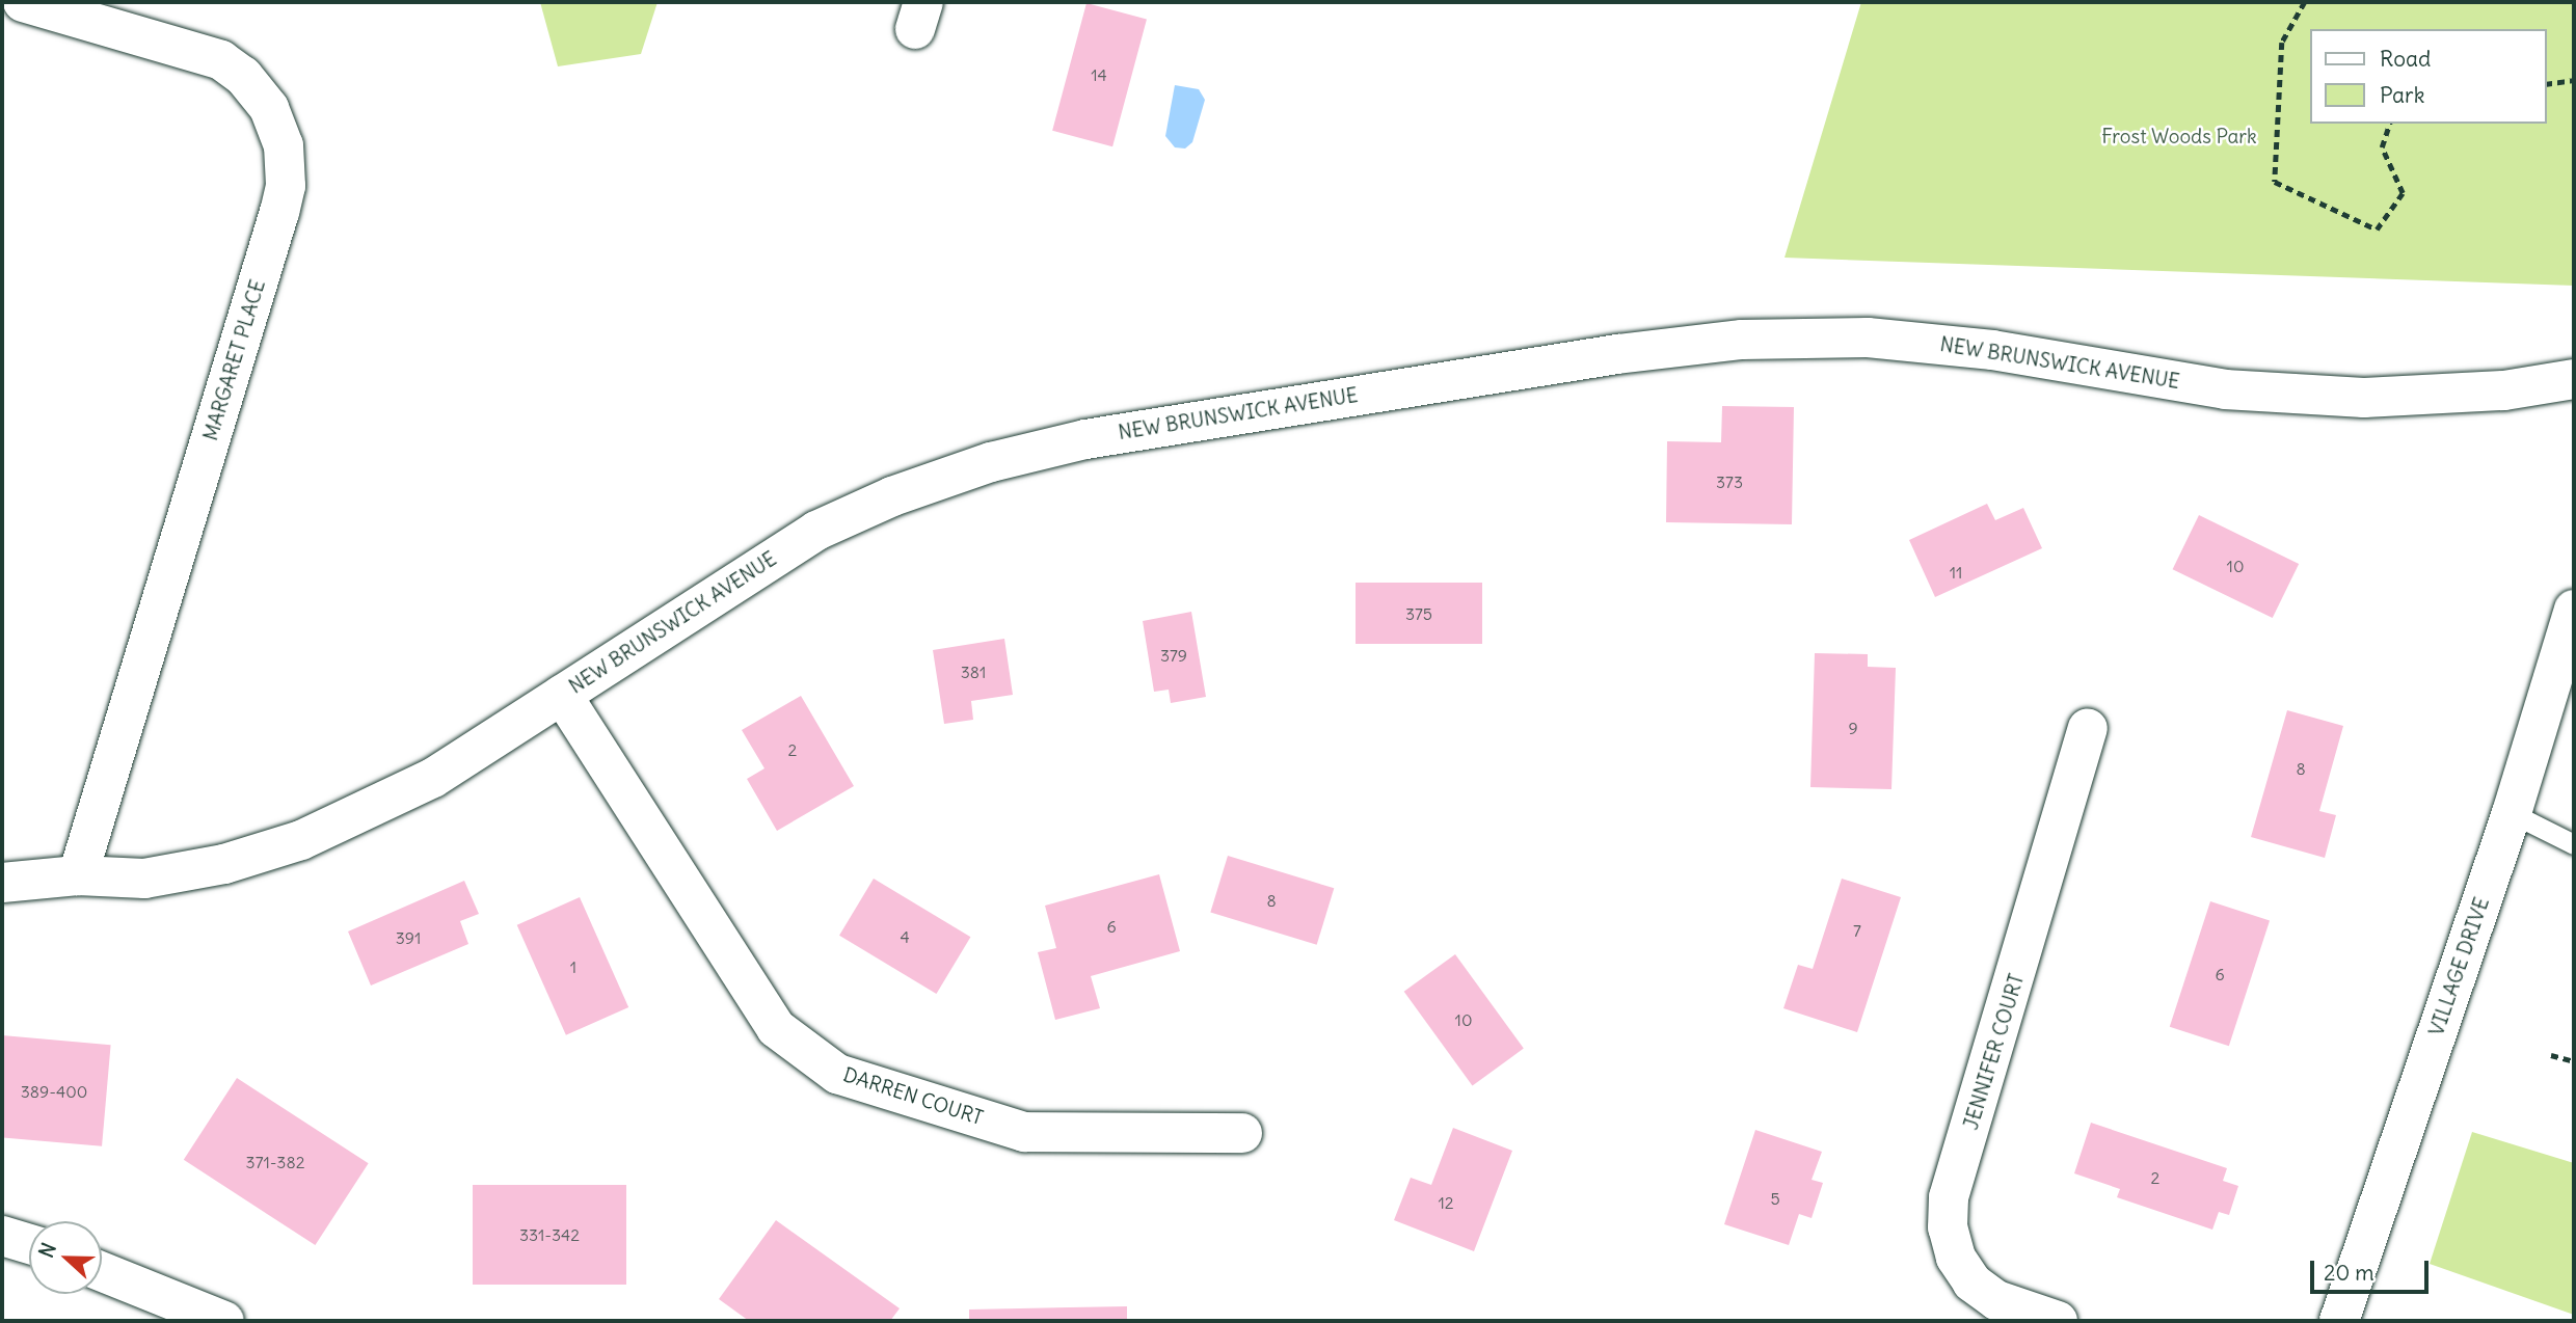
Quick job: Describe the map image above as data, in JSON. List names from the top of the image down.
{
  "streets": {
    "street": [
      "MARGARET PLACE",
      "NEW BRUNSWICK AVENUE",
      "VILLAGE DRIVE",
      "JENNIFER COURT",
      "DARREN COURT"
    ]
  },
  "crossings": [
    ["MARGARET PLACE", "NEW BRUNSWICK AVENUE"],
    ["NEW BRUNSWICK AVENUE", "DARREN COURT"]
  ],
  "parks": ["Frost Woods Park"],
  "house_numbers": [
    "14",
    "373",
    "10",
    "11",
    "375",
    "379",
    "381",
    "9",
    "2",
    "8",
    "8",
    "6",
    "7",
    "4",
    "391",
    "1",
    "6",
    "10",
    "389-400",
    "371-382",
    "2",
    "5",
    "12",
    "331-342"
  ],
  "legend": ["Road", "Park"],
  "scale_bar": "20 m",
  "north": "left"
}
